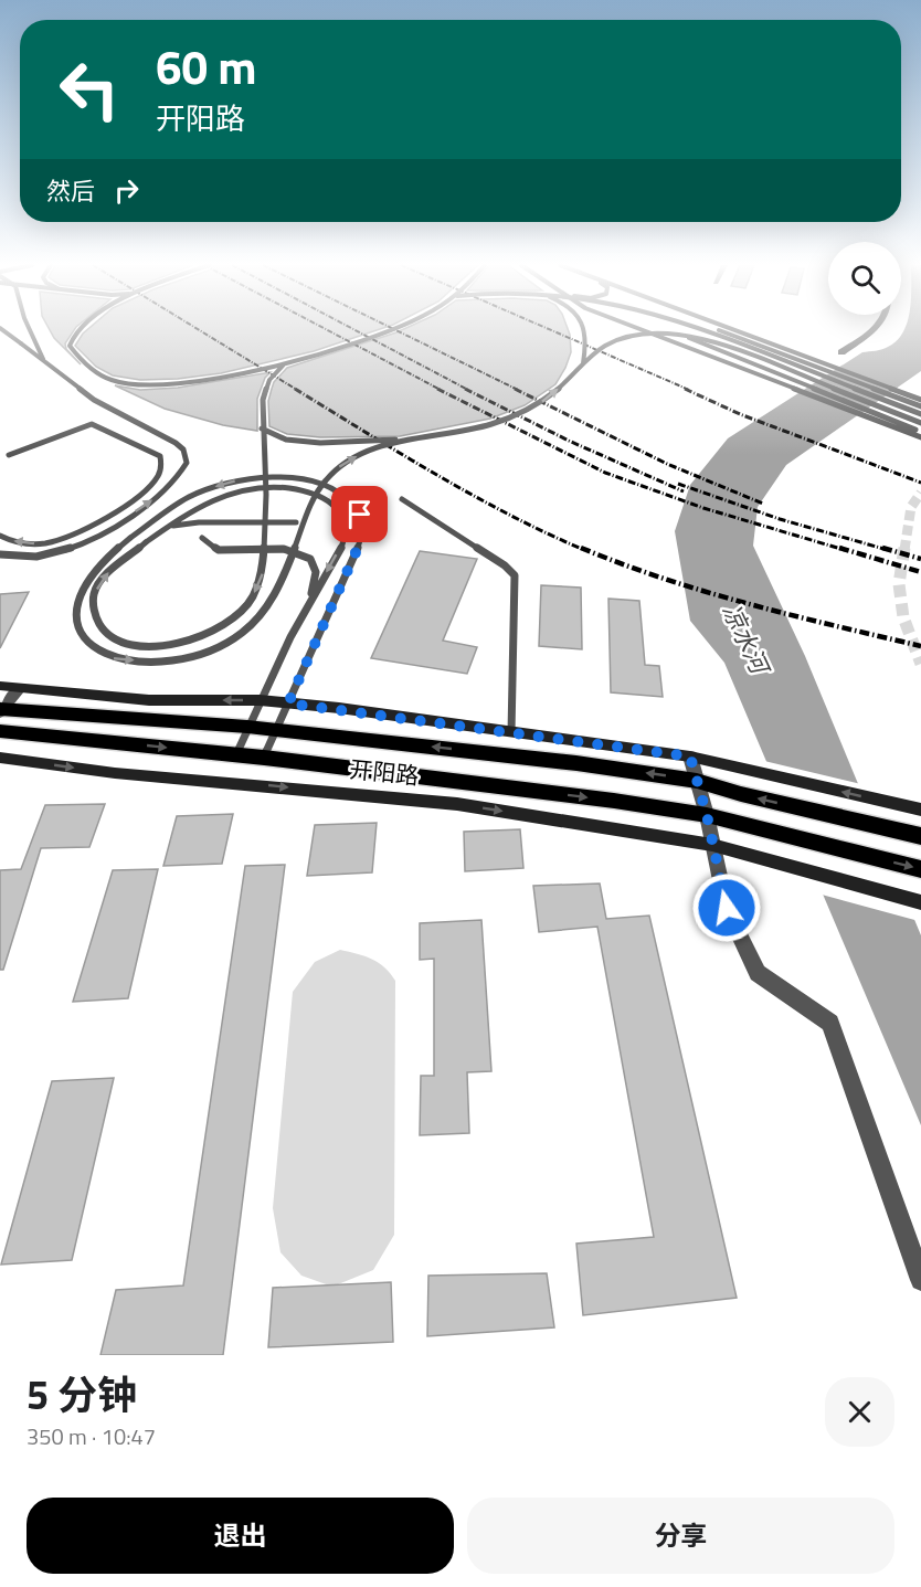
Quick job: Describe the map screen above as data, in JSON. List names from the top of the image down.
{
  "streets": {
    "main road": ["开阳路"]
  },
  "water": ["凉水河"],
  "page": {
    "turn": ["60 m", "开阳路"],
    "then": "然后",
    "heading": ["5 分钟", "350 m · 10:47"],
    "buttons": ["退出", "分享"]
  }
}
